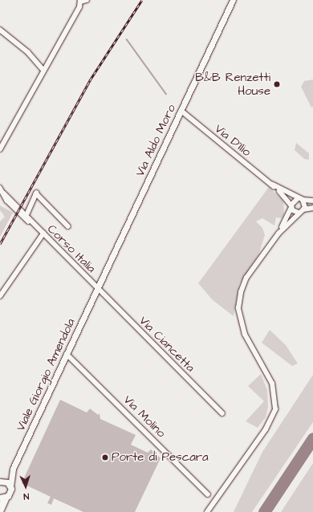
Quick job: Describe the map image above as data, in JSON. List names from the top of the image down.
{
  "streets": {
    "main road": ["Via Aldo Moro", "Viale Giorgio Amendola"],
    "street": [
      "Via D'Ilio",
      "Corso Italia",
      "Via Ciancetta",
      "Via Molino"
    ]
  },
  "crossings": [
    ["Via Aldo Moro", "Via D'Ilio"],
    ["Via Aldo Moro", "Corso Italia"],
    ["Via Aldo Moro", "Via Ciancetta"],
    ["Via Aldo Moro", "Viale Giorgio Amendola"],
    ["Corso Italia", "Via Ciancetta"],
    ["Corso Italia", "Viale Giorgio Amendola"],
    ["Via Ciancetta", "Viale Giorgio Amendola"],
    ["Viale Giorgio Amendola", "Via Molino"]
  ],
  "places": ["B&B Renzetti House", "Porte di Pescara"],
  "north": "bottom"
}
